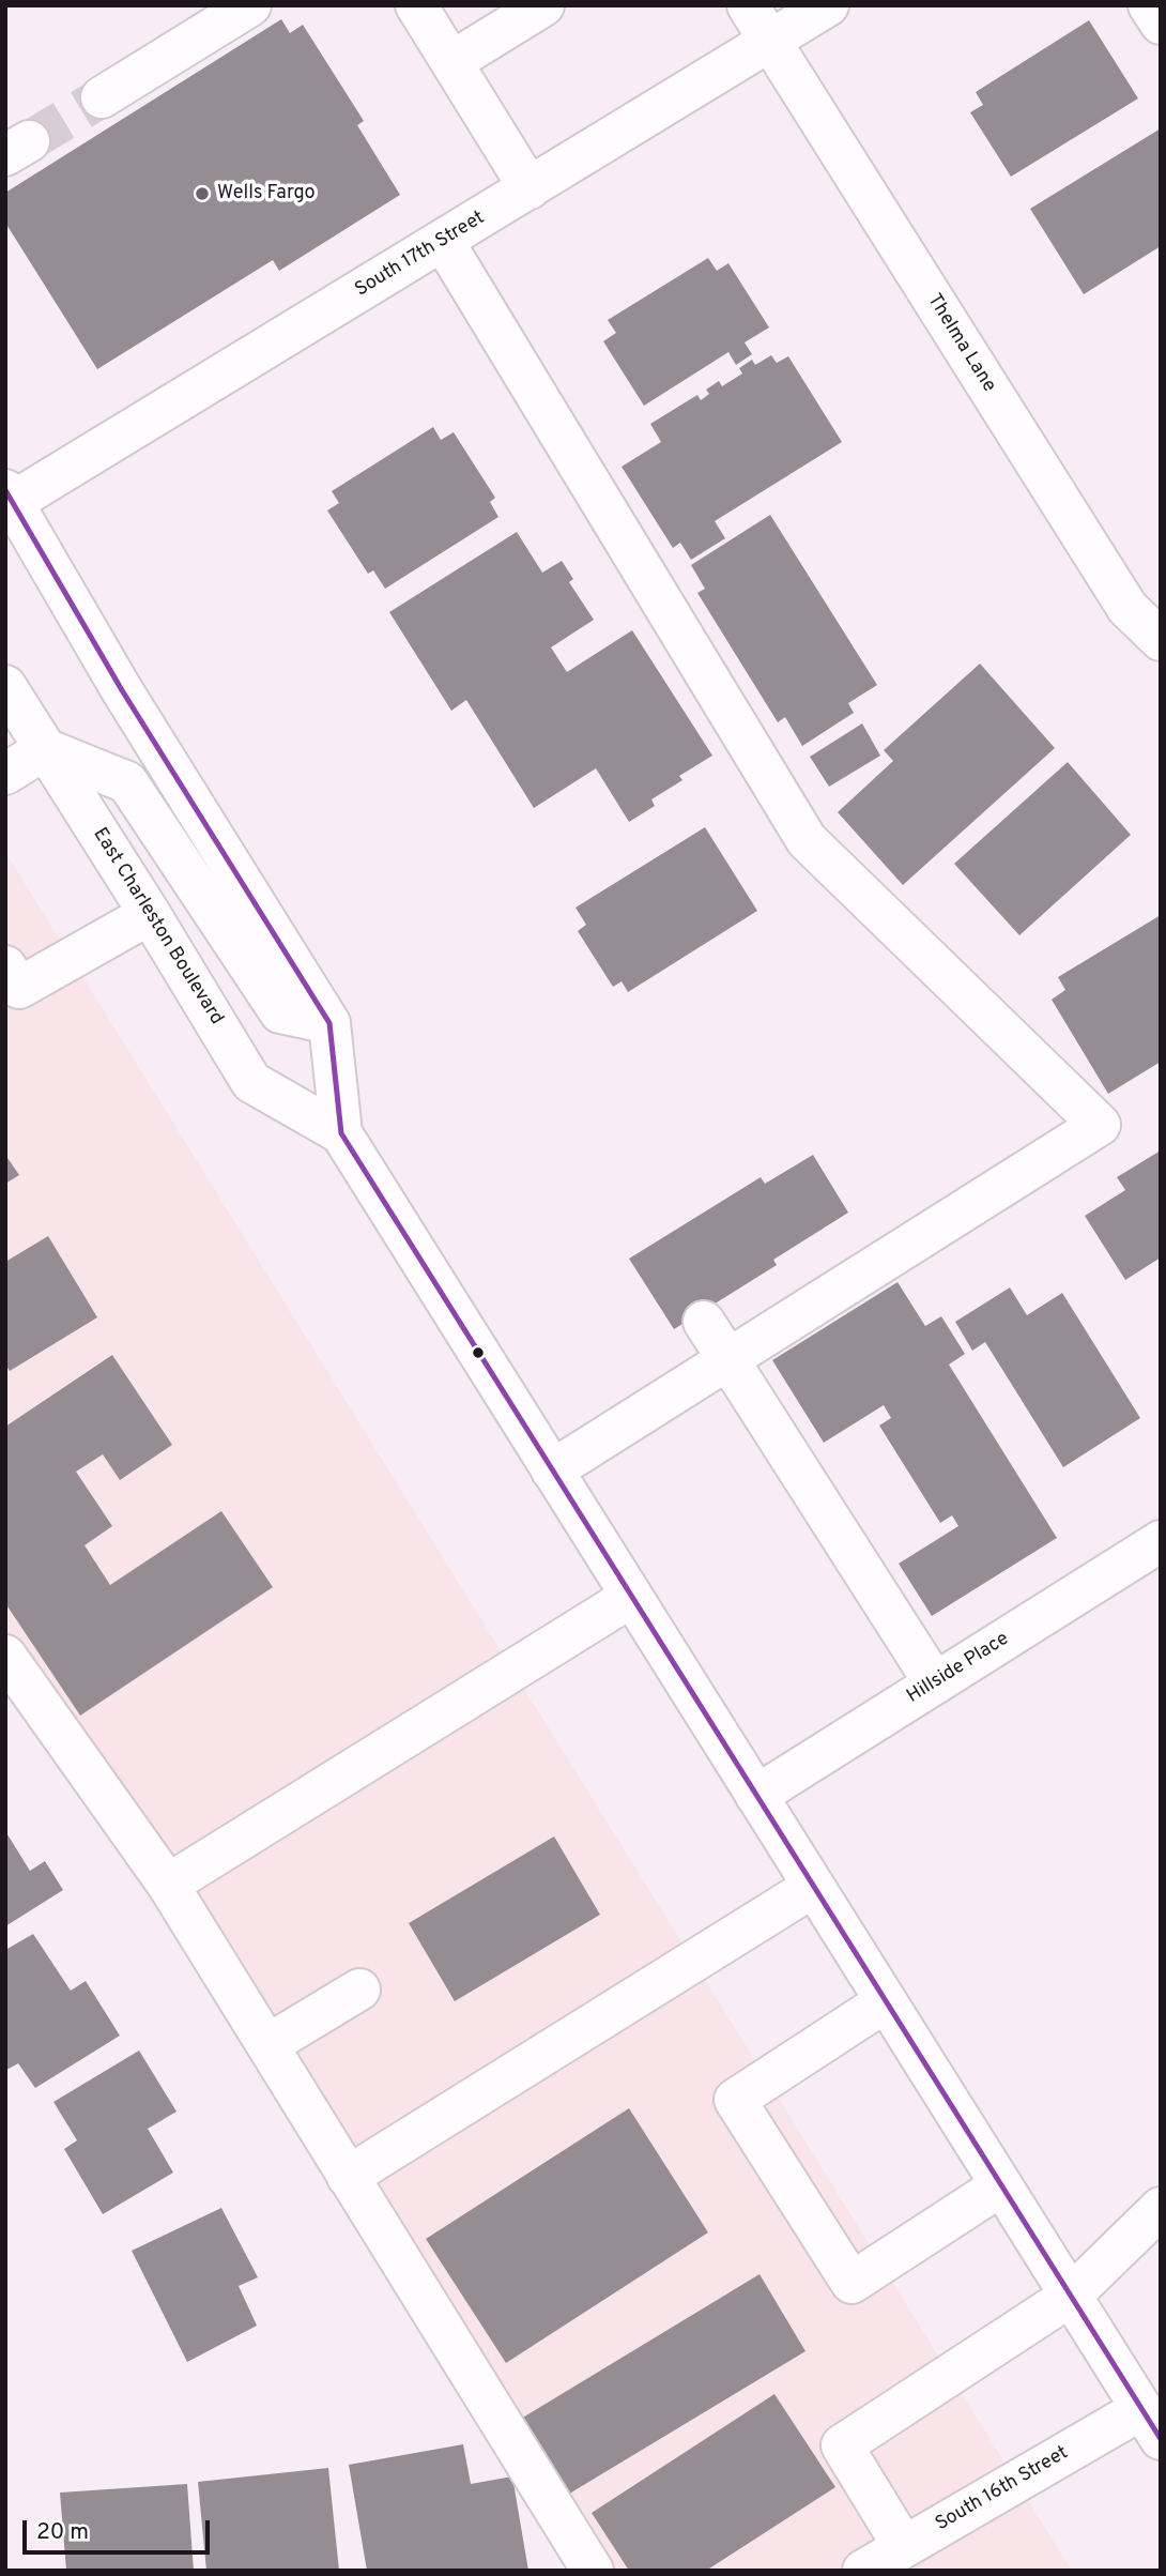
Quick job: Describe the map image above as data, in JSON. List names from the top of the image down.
{
  "streets": {
    "main road": [
      "South 17th Street",
      "Thelma Lane",
      "East Charleston Boulevard",
      "Hillside Place",
      "South 16th Street"
    ]
  },
  "crossings": [
    ["South 17th Street", "Thelma Lane"],
    ["South 17th Street", "East Charleston Boulevard"],
    ["East Charleston Boulevard", "Hillside Place"],
    ["East Charleston Boulevard", "South 16th Street"]
  ],
  "places": ["Wells Fargo"],
  "scale_bar": "20 m"
}
